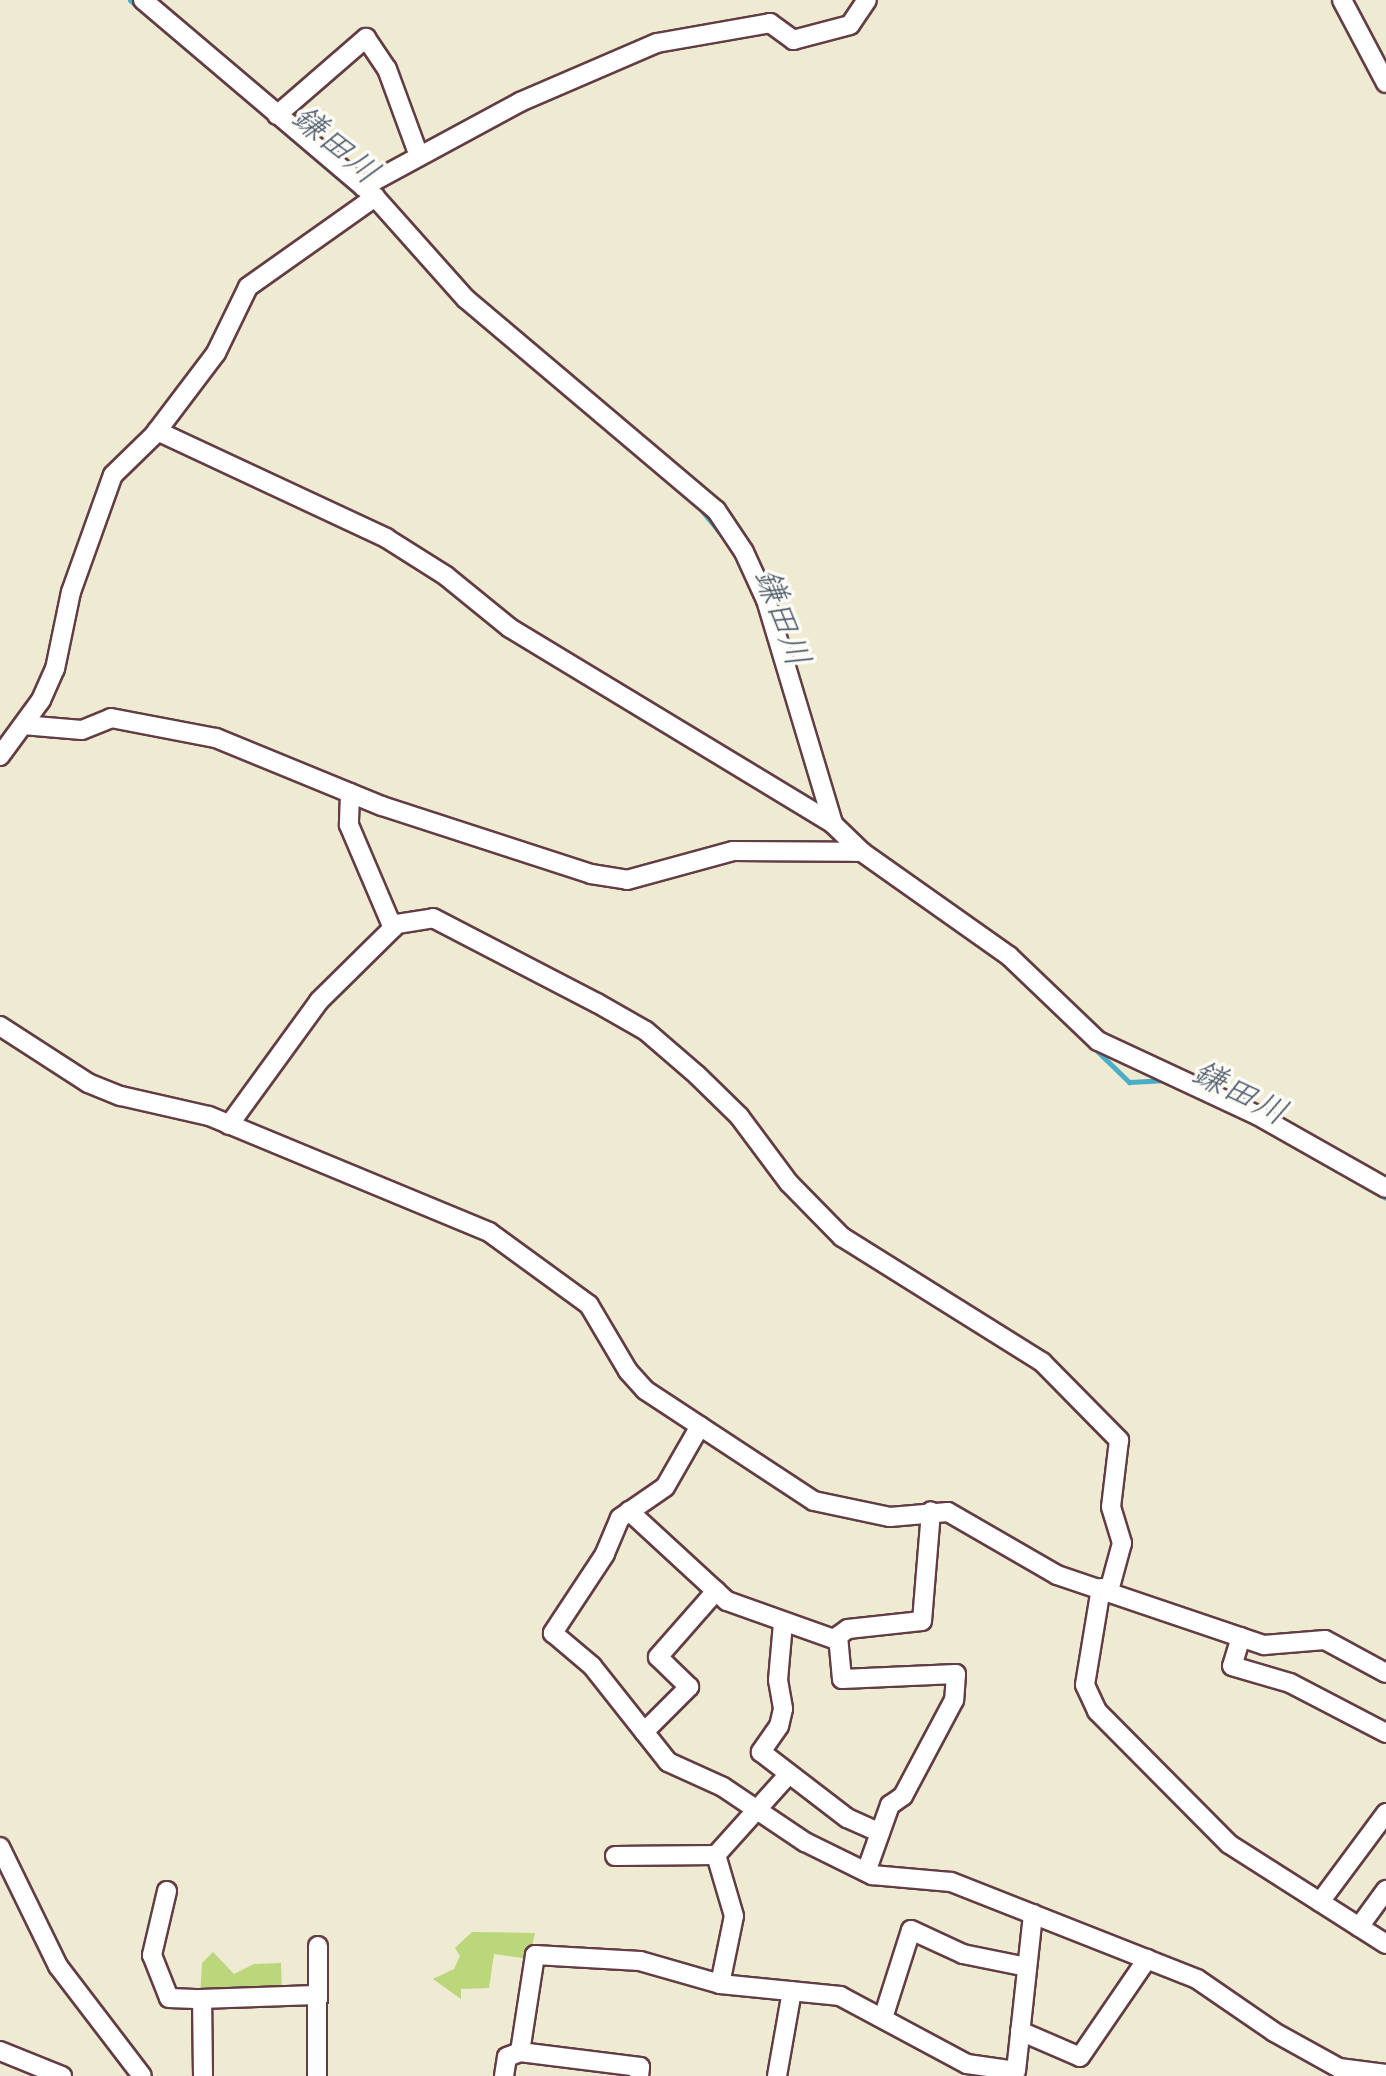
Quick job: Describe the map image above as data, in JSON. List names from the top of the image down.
{
  "water": ["鎌田川"]
}
